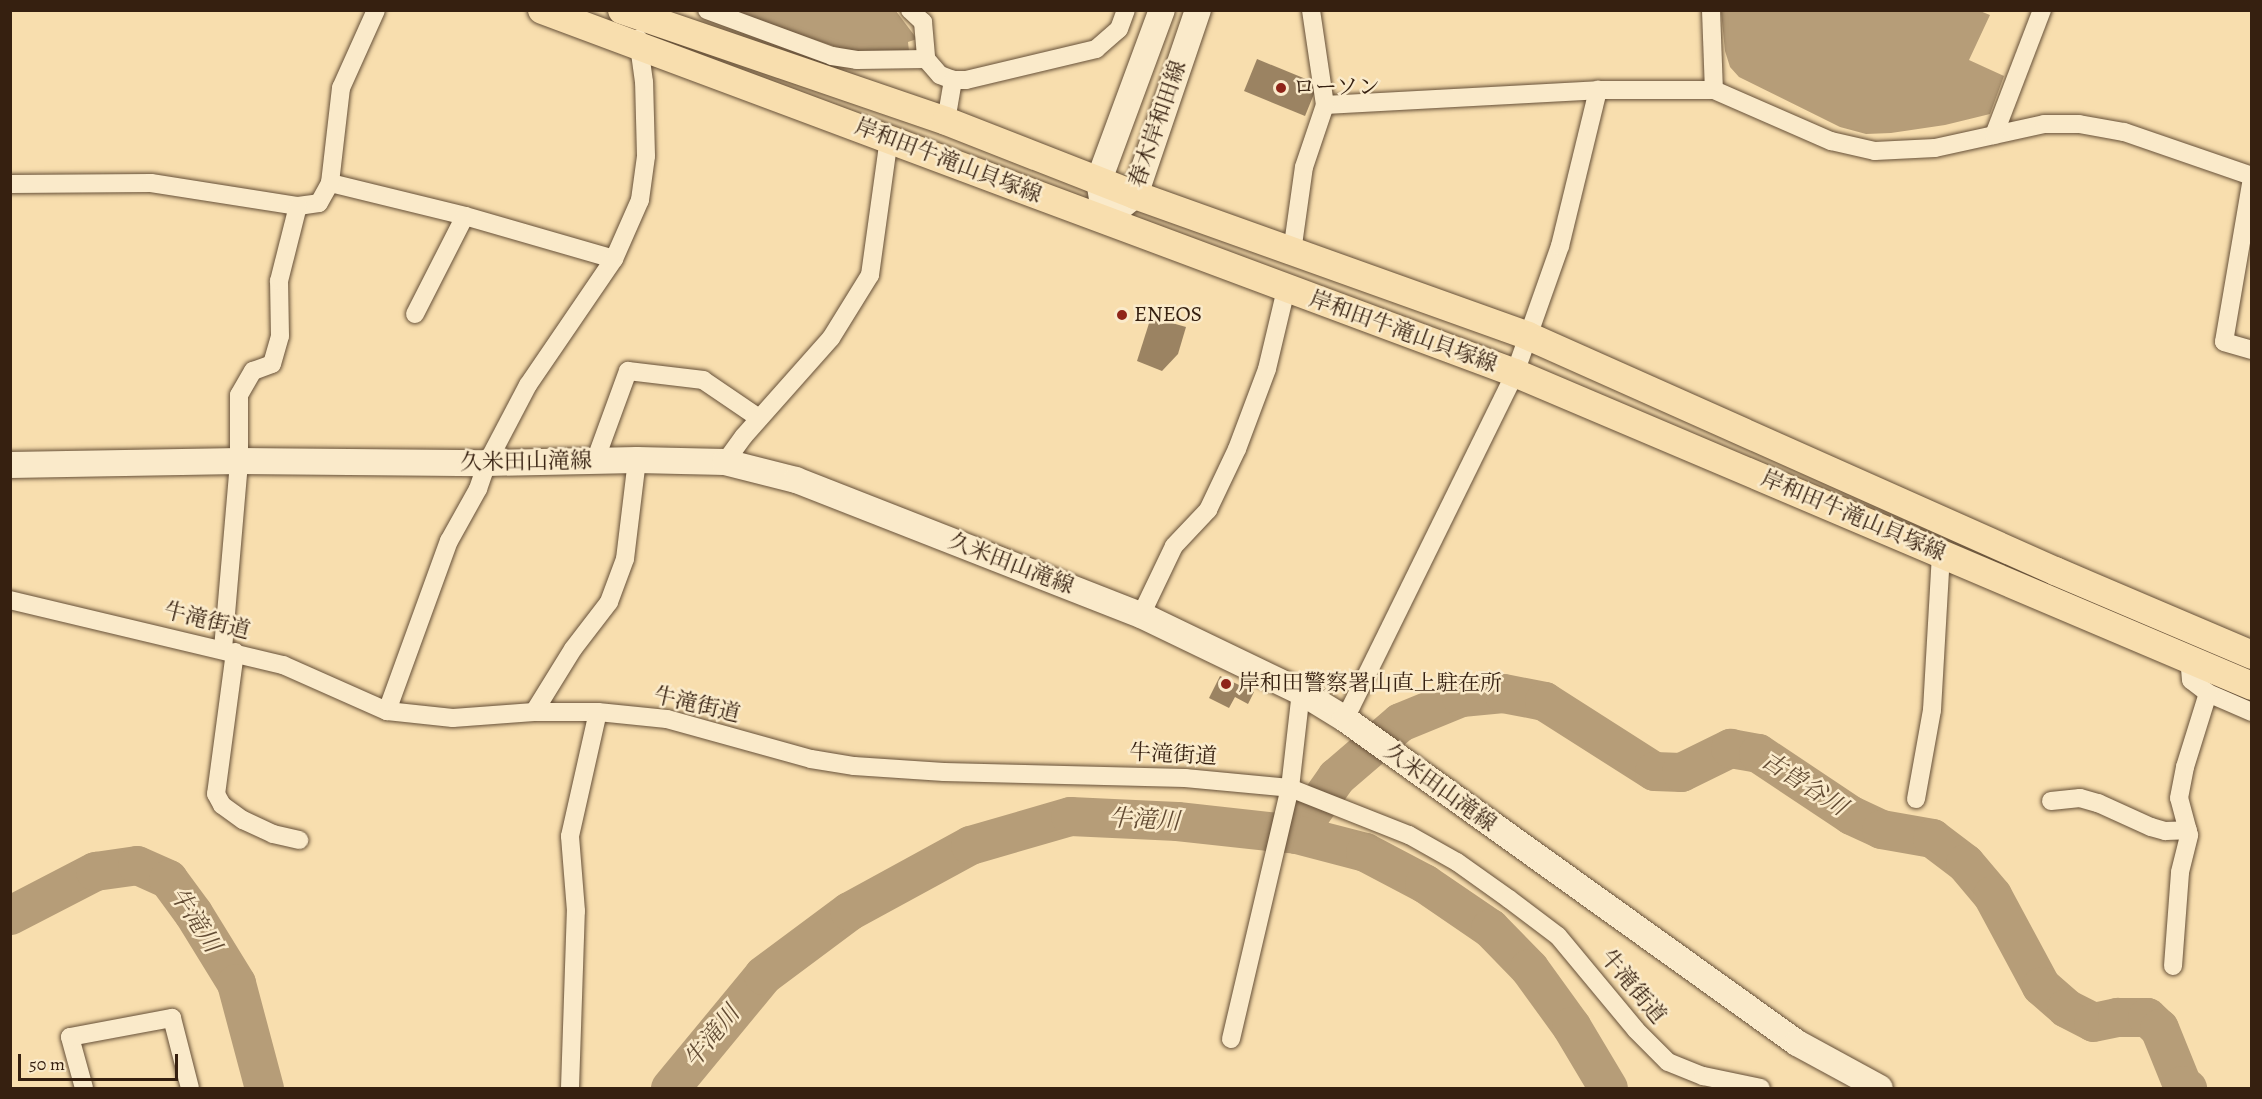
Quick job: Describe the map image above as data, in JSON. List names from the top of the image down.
{
  "streets": {
    "main road": ["岸和田牛滝山貝塚線"],
    "street": ["春木岸和田線", "久米田山滝線", "牛滝街道"]
  },
  "crossings": [
    ["春木岸和田線", "岸和田牛滝山貝塚線"]
  ],
  "water": ["古曽谷川", "牛滝川"],
  "places": ["ローソン", "ENEOS", "岸和田警察署山直上駐在所"],
  "scale_bar": "50 m"
}
